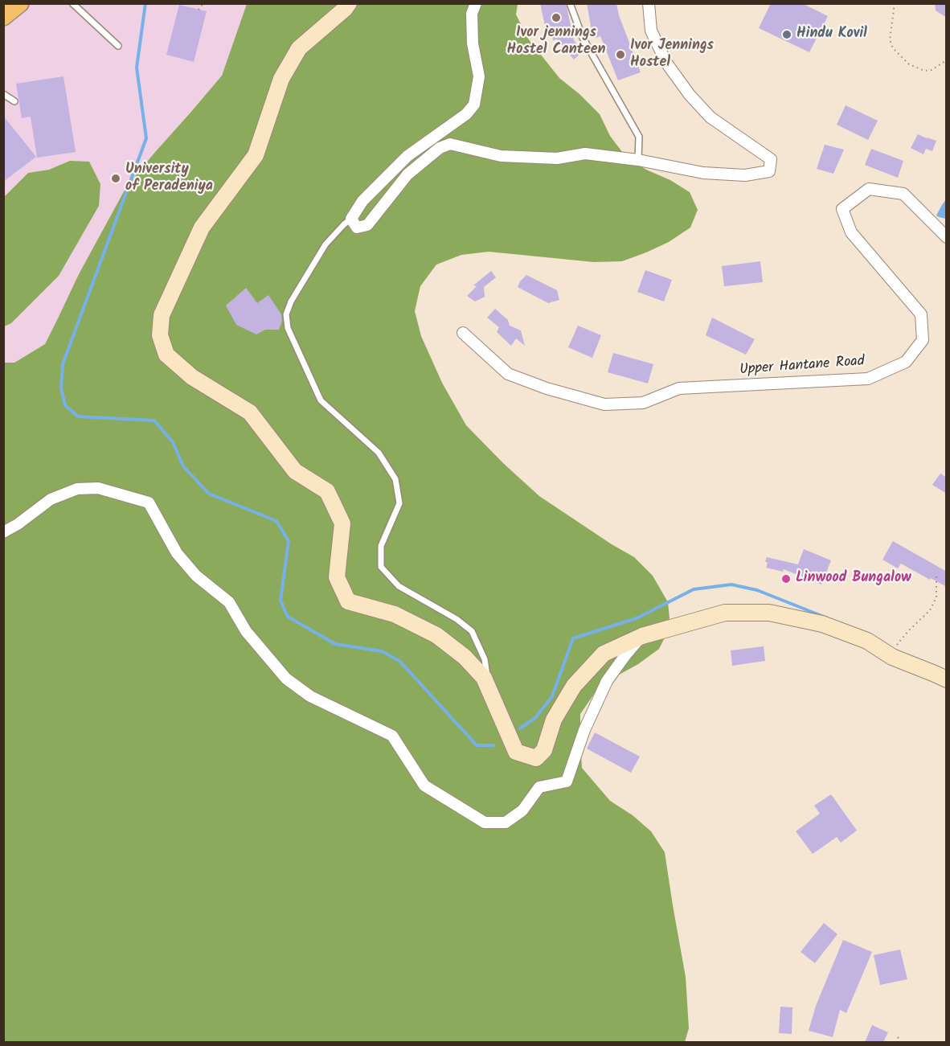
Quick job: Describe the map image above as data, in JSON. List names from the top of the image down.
{
  "streets": {
    "street": ["Upper Hantane Road"]
  },
  "places": [
    "Ivor jennings Hostel Canteen",
    "Hindu Kovil",
    "Ivor Jennings Hostel",
    "University of Peradeniya",
    "Linwood Bungalow"
  ]
}
